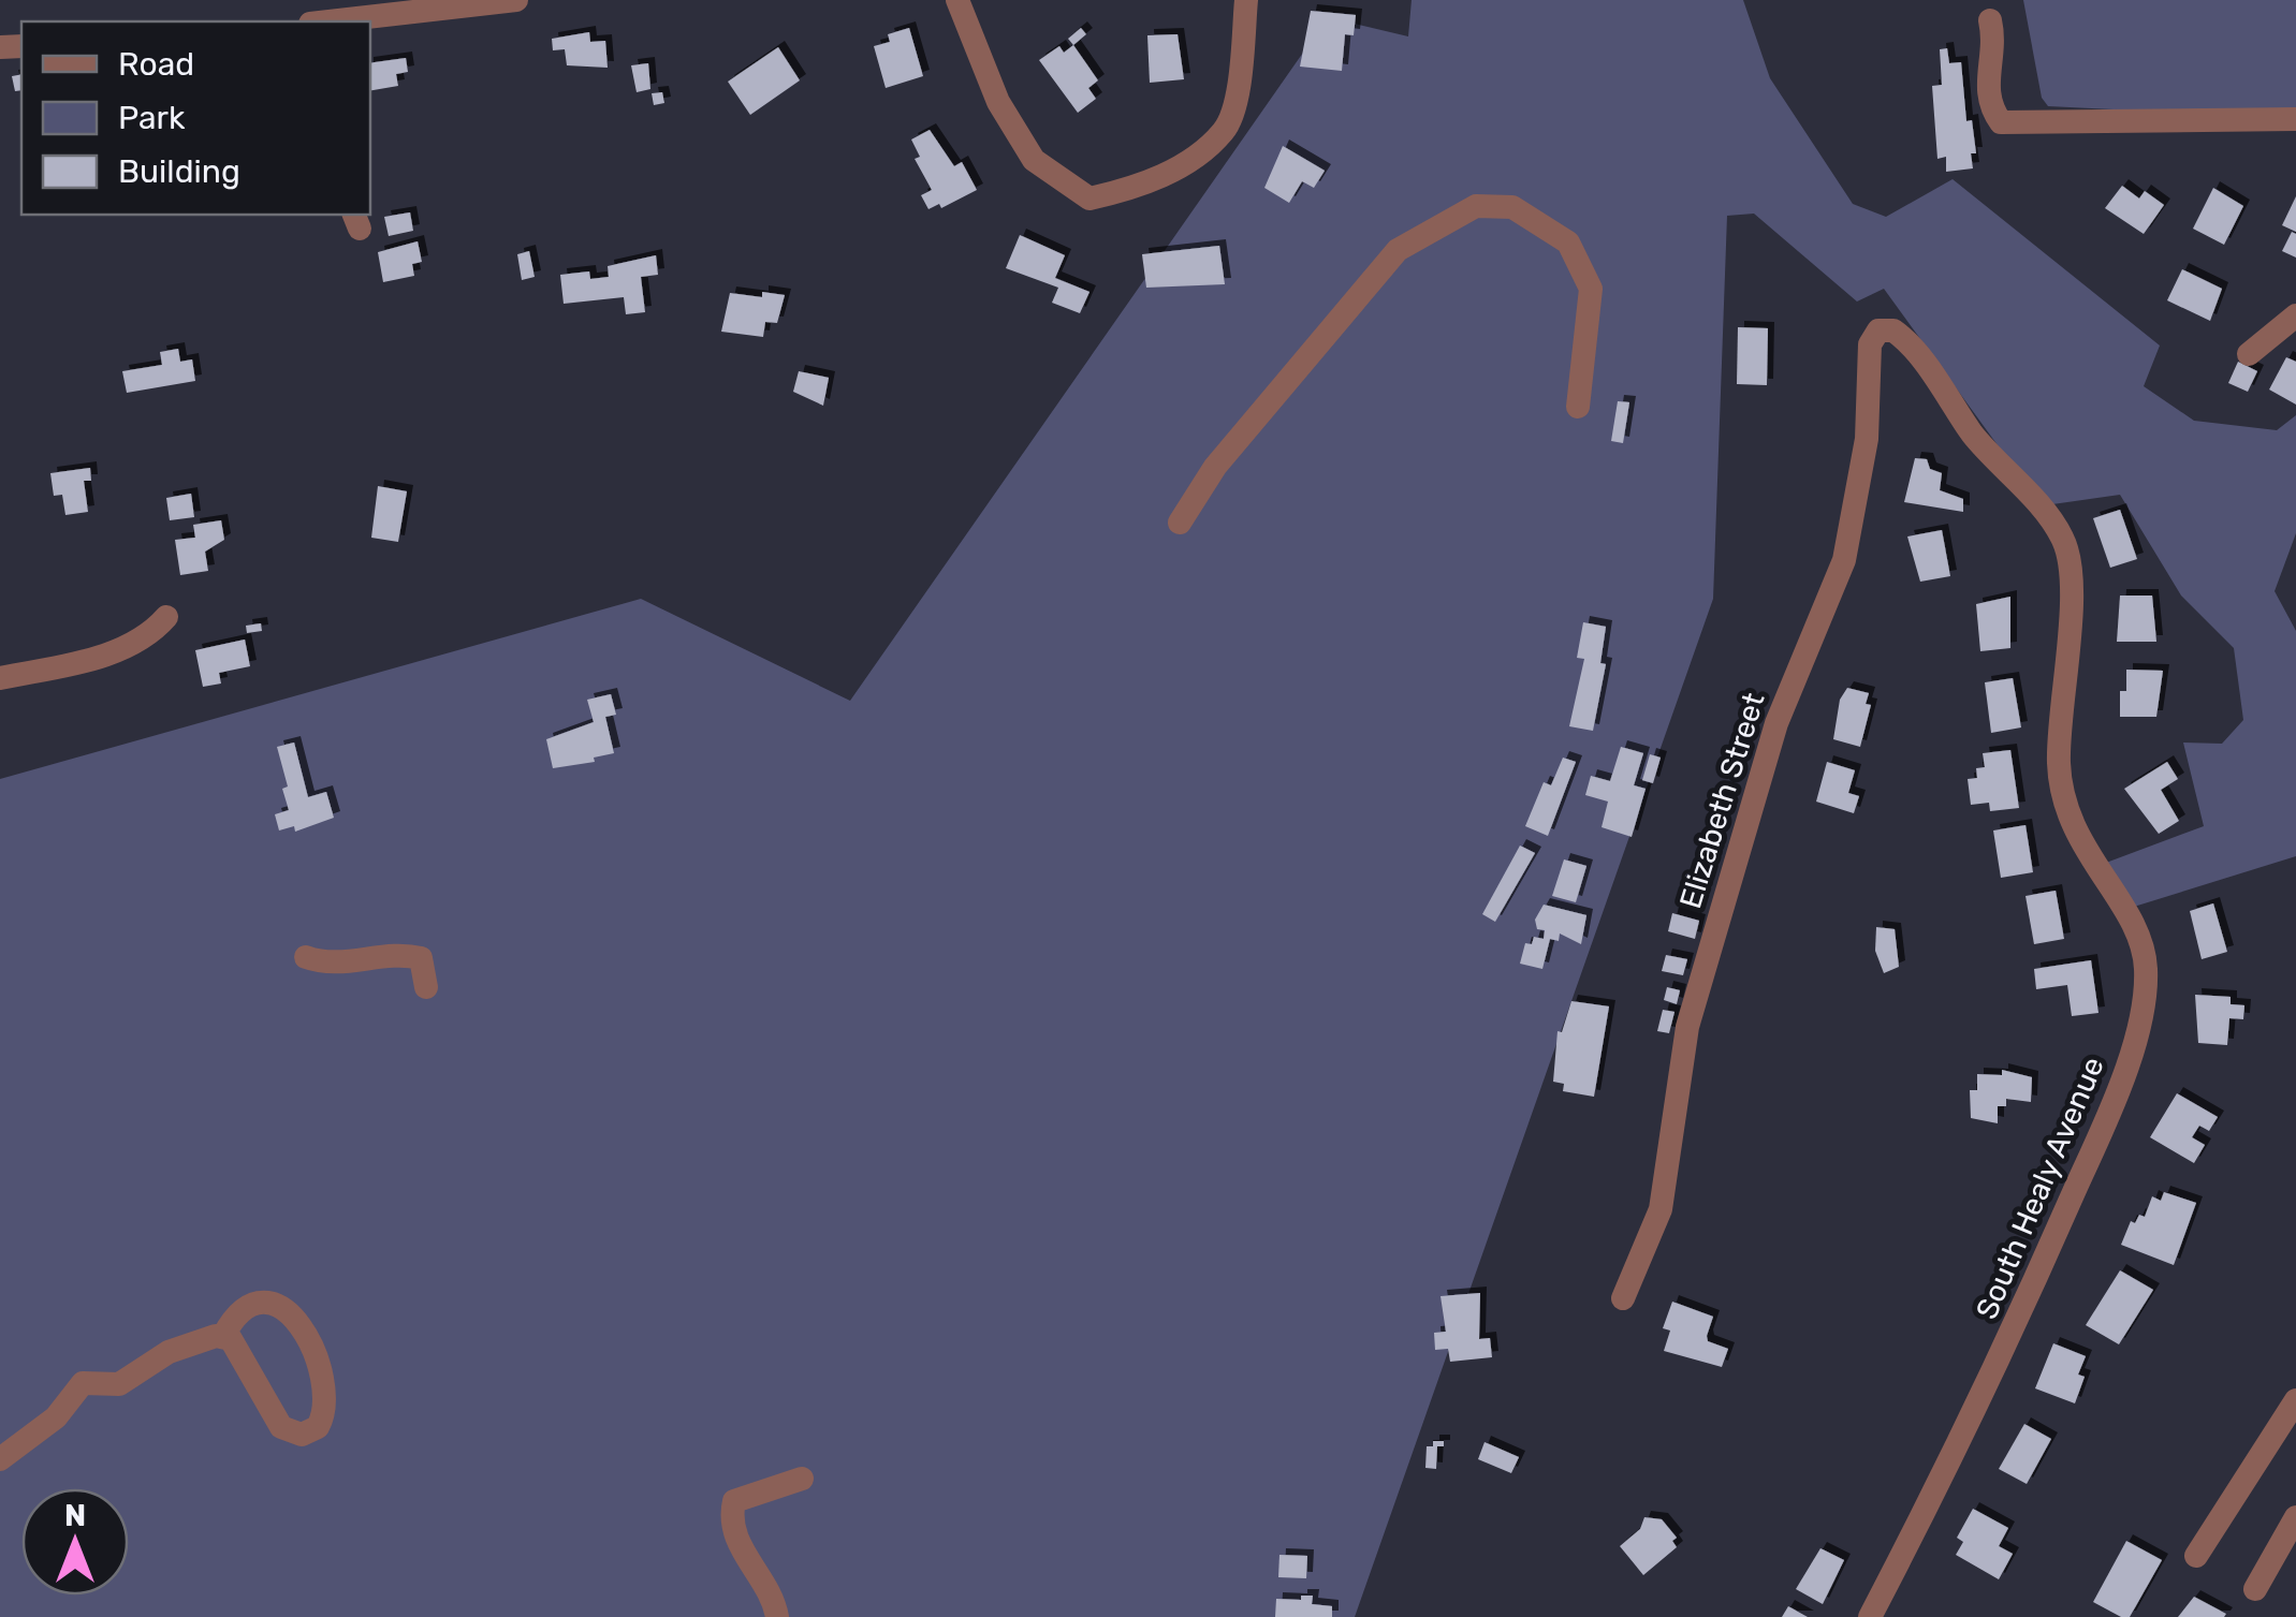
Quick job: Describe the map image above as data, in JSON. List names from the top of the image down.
{
  "streets": {
    "street": ["Elizabeth Street", "South Healy Avenue"]
  },
  "crossings": [
    ["Elizabeth Street", "South Healy Avenue"]
  ],
  "legend": ["Road", "Park", "Building"],
  "north": "top"
}
